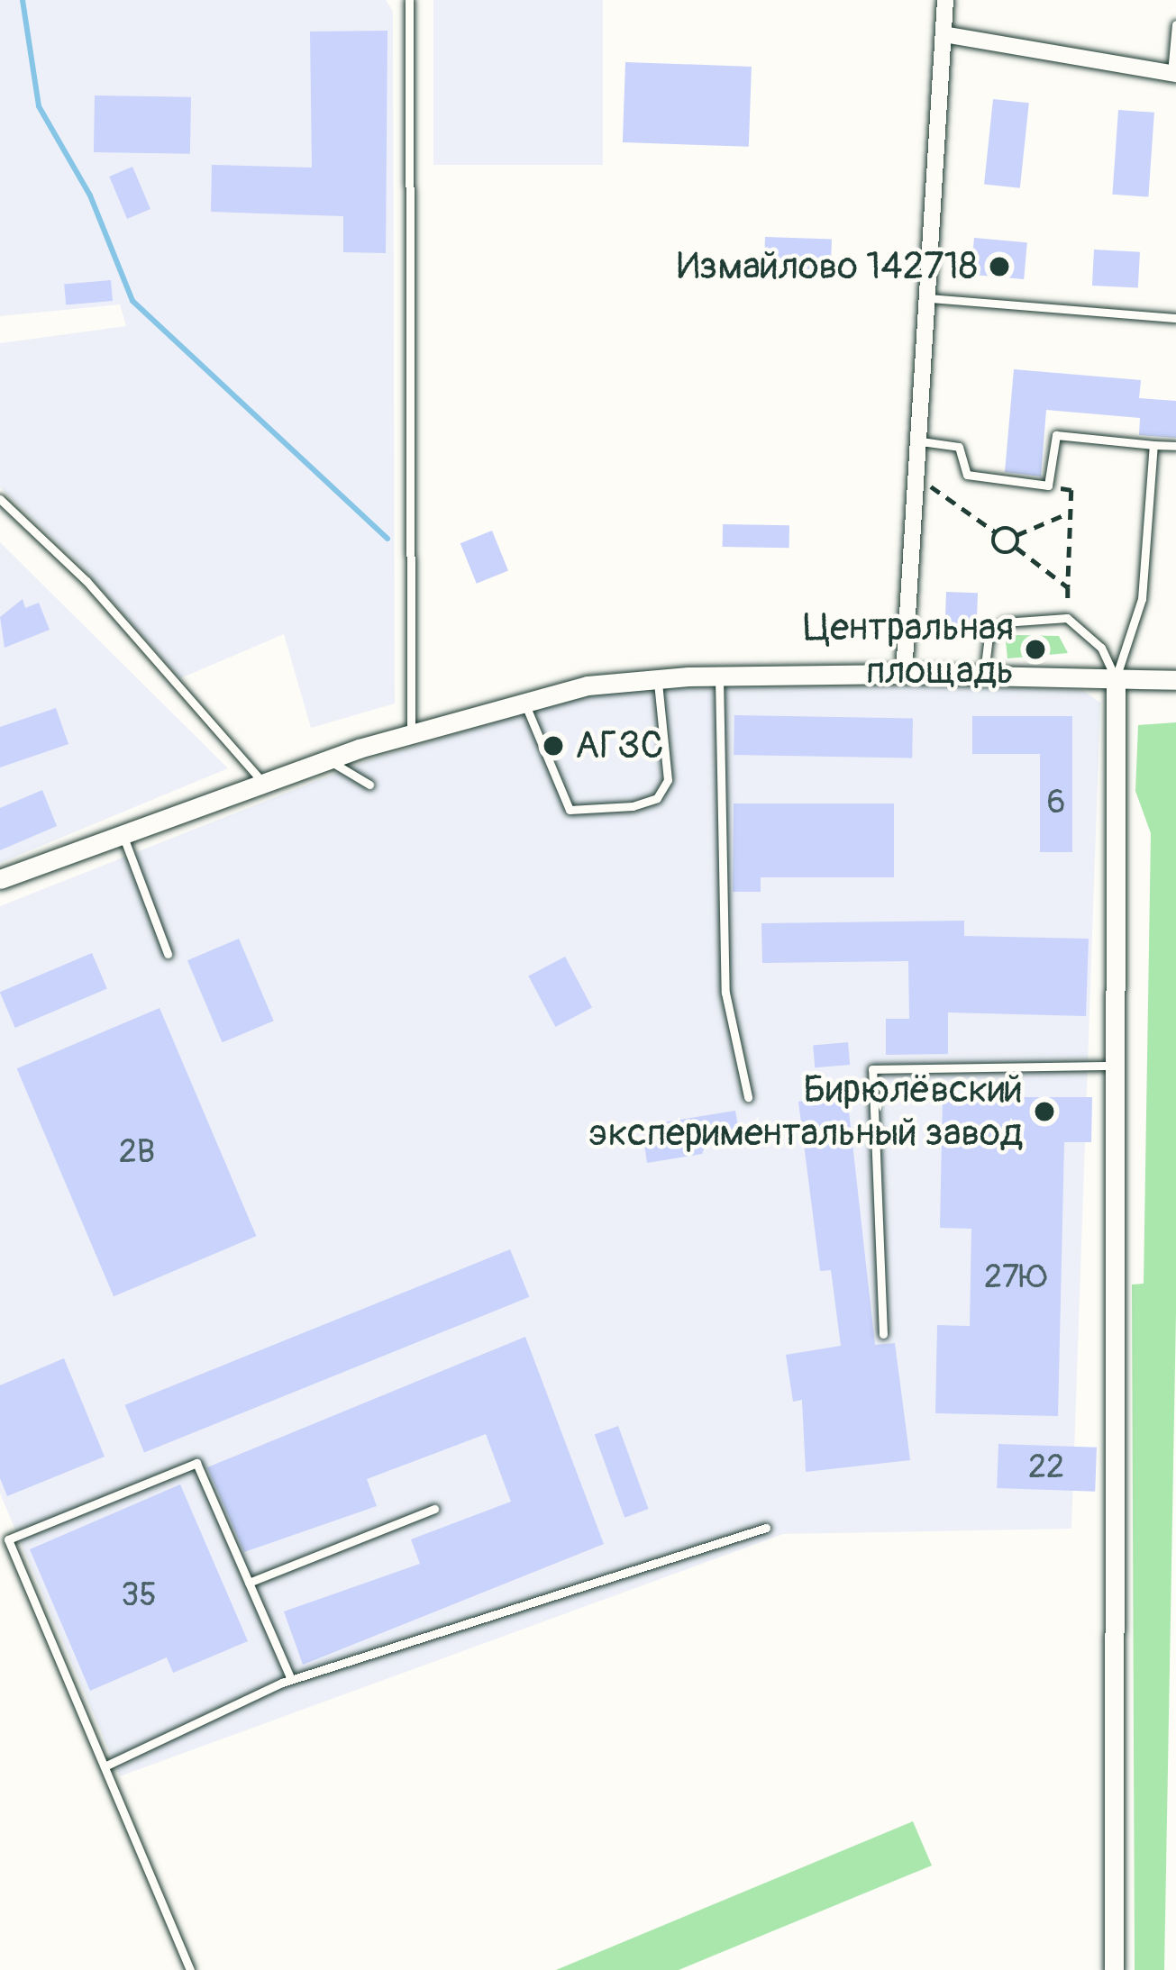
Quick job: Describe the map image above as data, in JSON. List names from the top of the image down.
{
  "places": [
    "Измайлово 142718",
    "Центральная площадь",
    "АГЗС",
    "Бирюлёвский экспериментальный завод"
  ],
  "house_numbers": [
    "6",
    "2В",
    "27Ю",
    "22",
    "35"
  ]
}
